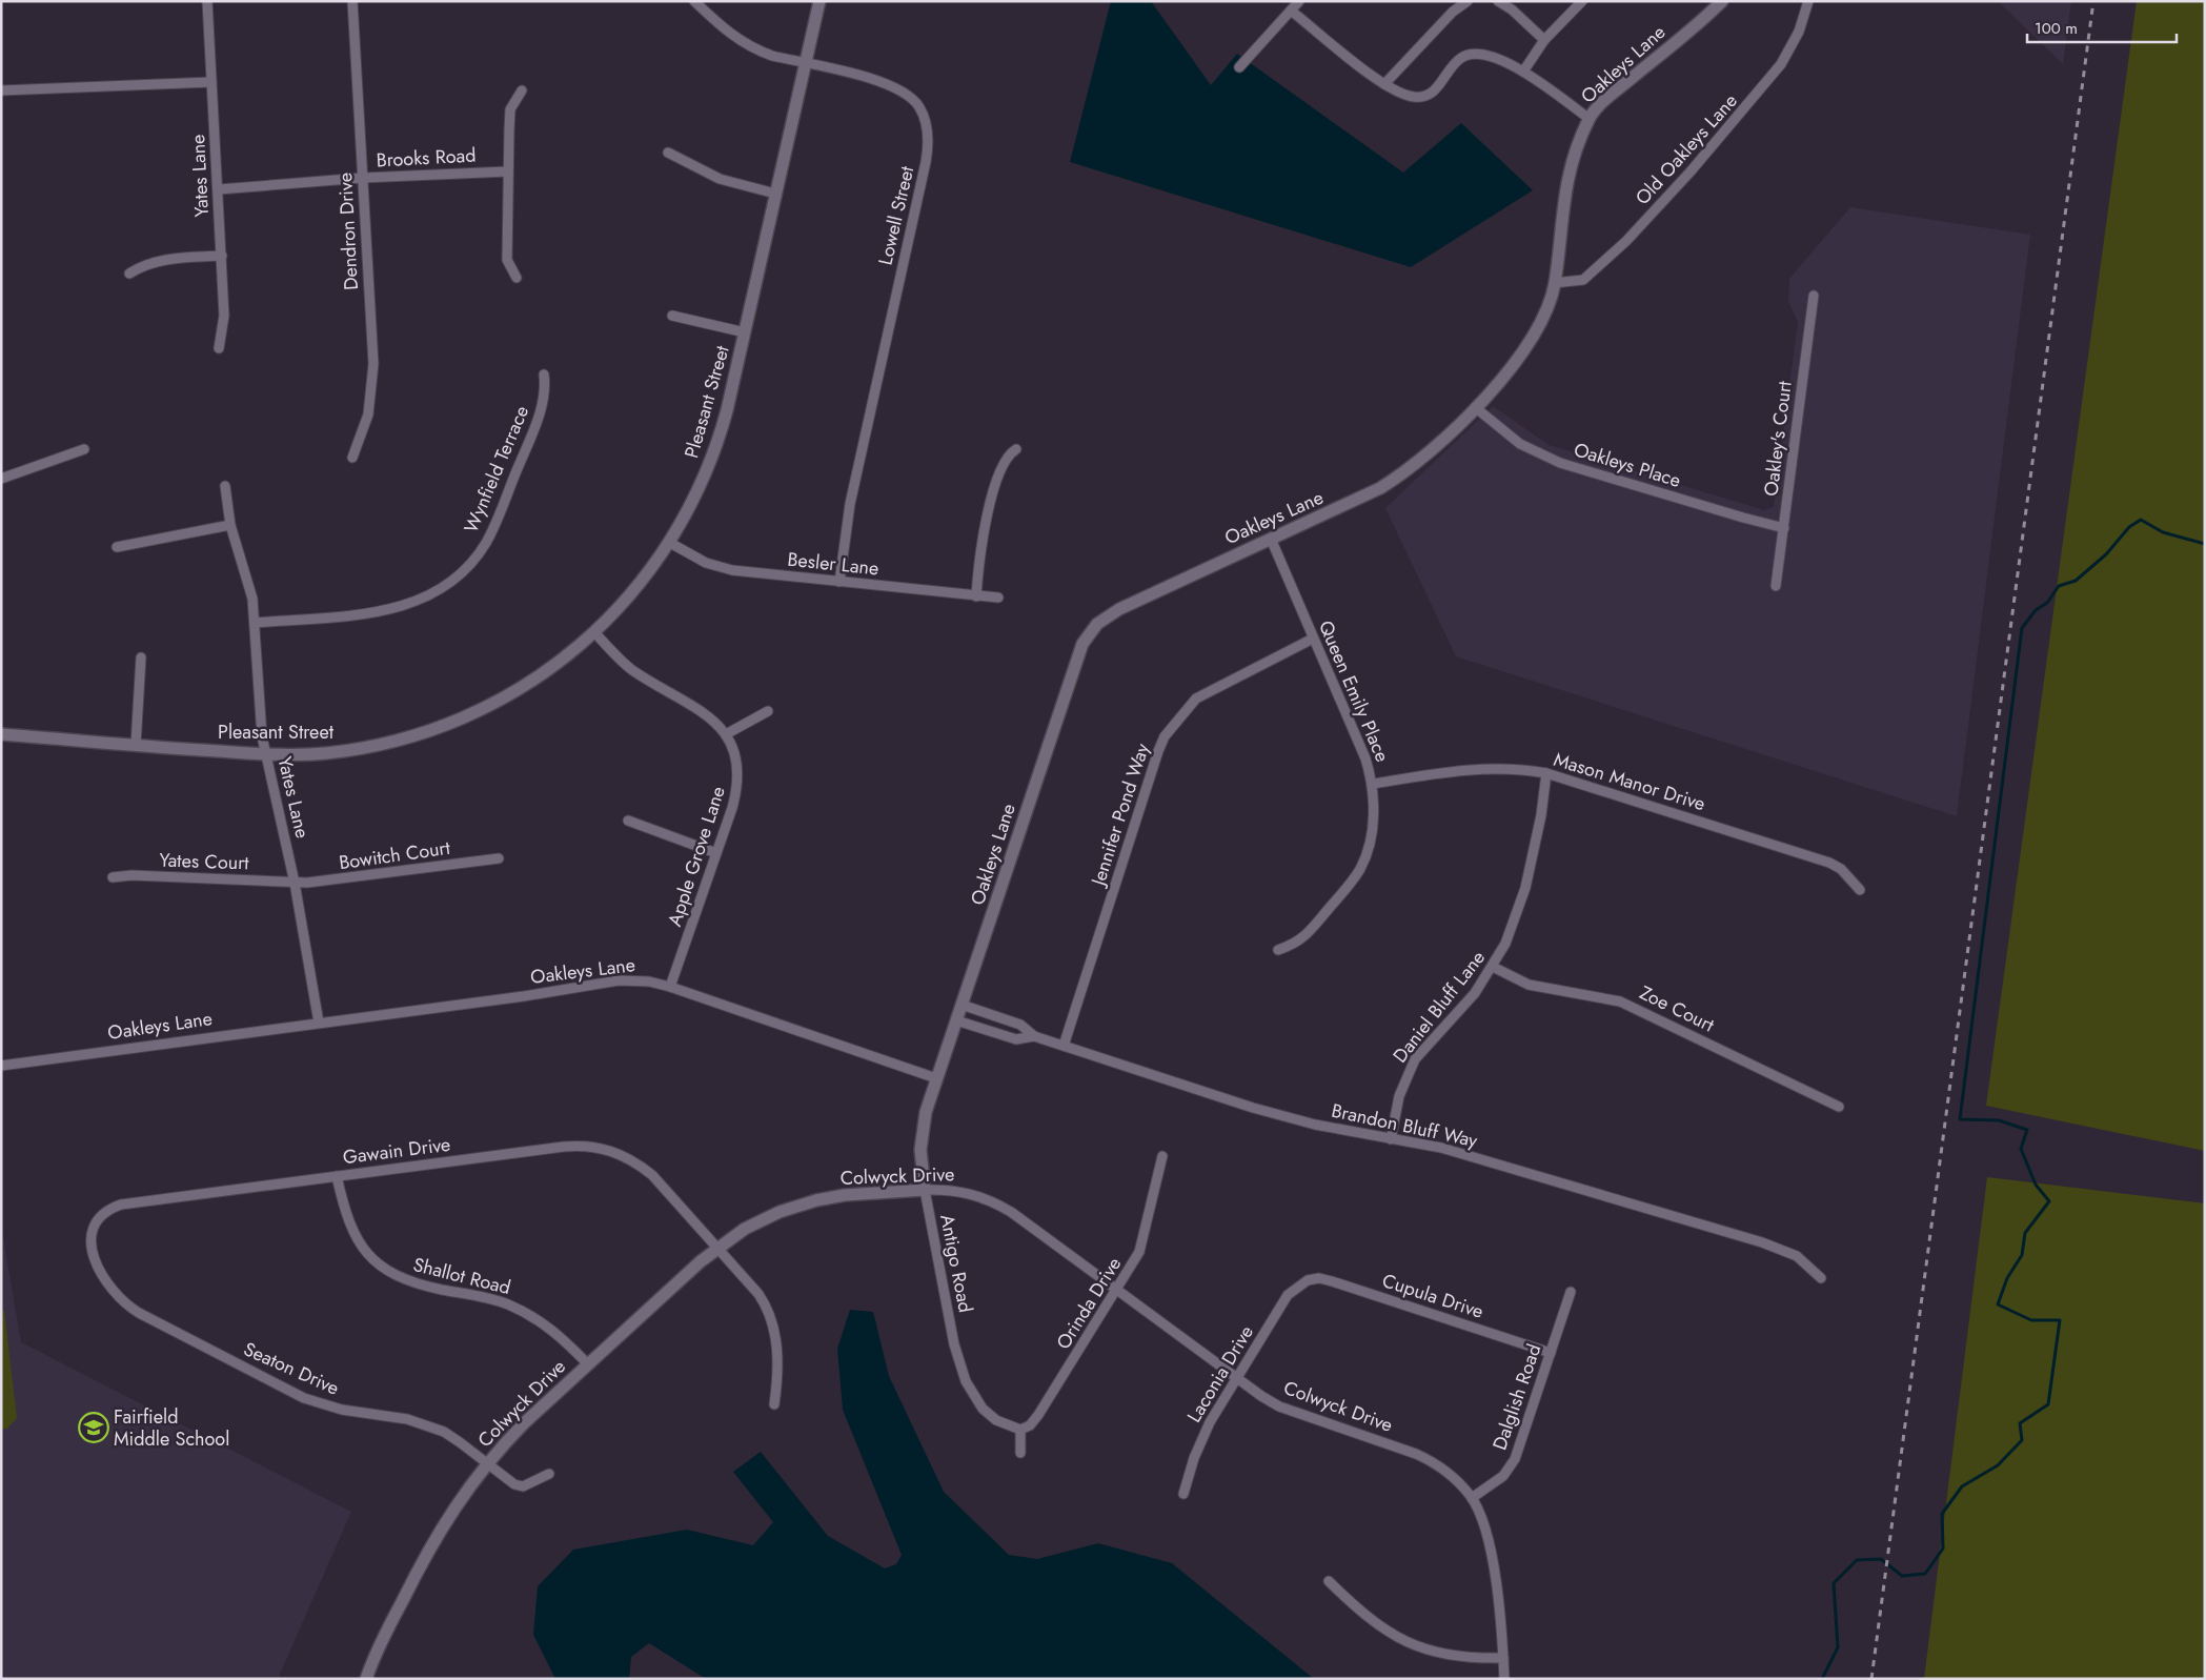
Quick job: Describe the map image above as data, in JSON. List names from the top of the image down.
{
  "streets": {
    "street": [
      "Oakleys Lane",
      "Old Oakleys Lane",
      "Brooks Road",
      "Yates Lane",
      "Lowell Street",
      "Dendron Drive",
      "Pleasant Street",
      "Oakley's Court",
      "Oakleys Place",
      "Wynfield Terrace",
      "Besler Lane",
      "Queen Emily Place",
      "Mason Manor Drive",
      "Jennifer Pond Way",
      "Bowitch Court",
      "Apple Grove Lane",
      "Yates Court",
      "Daniel Bluff Lane",
      "Zoe Court",
      "Brandon Bluff Way",
      "Gawain Drive",
      "Colwyck Drive",
      "Antigo Road",
      "Shallot Road",
      "Cupula Drive",
      "Orinda Drive",
      "Seaton Drive",
      "Laconia Drive",
      "Dalglish Road"
    ]
  },
  "crossings": [
    ["Oakleys Lane", "Old Oakleys Lane"],
    ["Oakleys Lane", "Yates Lane"],
    ["Oakleys Lane", "Oakleys Place"],
    ["Oakleys Lane", "Queen Emily Place"],
    ["Oakleys Lane", "Apple Grove Lane"],
    ["Oakleys Lane", "Brandon Bluff Way"],
    ["Oakleys Lane", "Antigo Road"],
    ["Brooks Road", "Yates Lane"],
    ["Brooks Road", "Dendron Drive"],
    ["Yates Lane", "Pleasant Street"],
    ["Yates Lane", "Wynfield Terrace"],
    ["Yates Lane", "Bowitch Court"],
    ["Yates Lane", "Yates Court"],
    ["Lowell Street", "Pleasant Street"],
    ["Lowell Street", "Besler Lane"],
    ["Pleasant Street", "Besler Lane"],
    ["Pleasant Street", "Apple Grove Lane"],
    ["Oakley's Court", "Oakleys Place"],
    ["Queen Emily Place", "Mason Manor Drive"],
    ["Queen Emily Place", "Jennifer Pond Way"],
    ["Mason Manor Drive", "Daniel Bluff Lane"],
    ["Jennifer Pond Way", "Brandon Bluff Way"],
    ["Bowitch Court", "Yates Court"],
    ["Daniel Bluff Lane", "Zoe Court"],
    ["Daniel Bluff Lane", "Brandon Bluff Way"],
    ["Gawain Drive", "Colwyck Drive"],
    ["Gawain Drive", "Shallot Road"],
    ["Gawain Drive", "Seaton Drive"],
    ["Colwyck Drive", "Antigo Road"],
    ["Colwyck Drive", "Shallot Road"],
    ["Colwyck Drive", "Orinda Drive"],
    ["Colwyck Drive", "Seaton Drive"],
    ["Colwyck Drive", "Laconia Drive"],
    ["Colwyck Drive", "Dalglish Road"],
    ["Antigo Road", "Orinda Drive"],
    ["Cupula Drive", "Laconia Drive"],
    ["Cupula Drive", "Dalglish Road"]
  ],
  "places": {
    "school or university": ["Fairfield Middle School"]
  },
  "scale_bar": "100 m"
}
